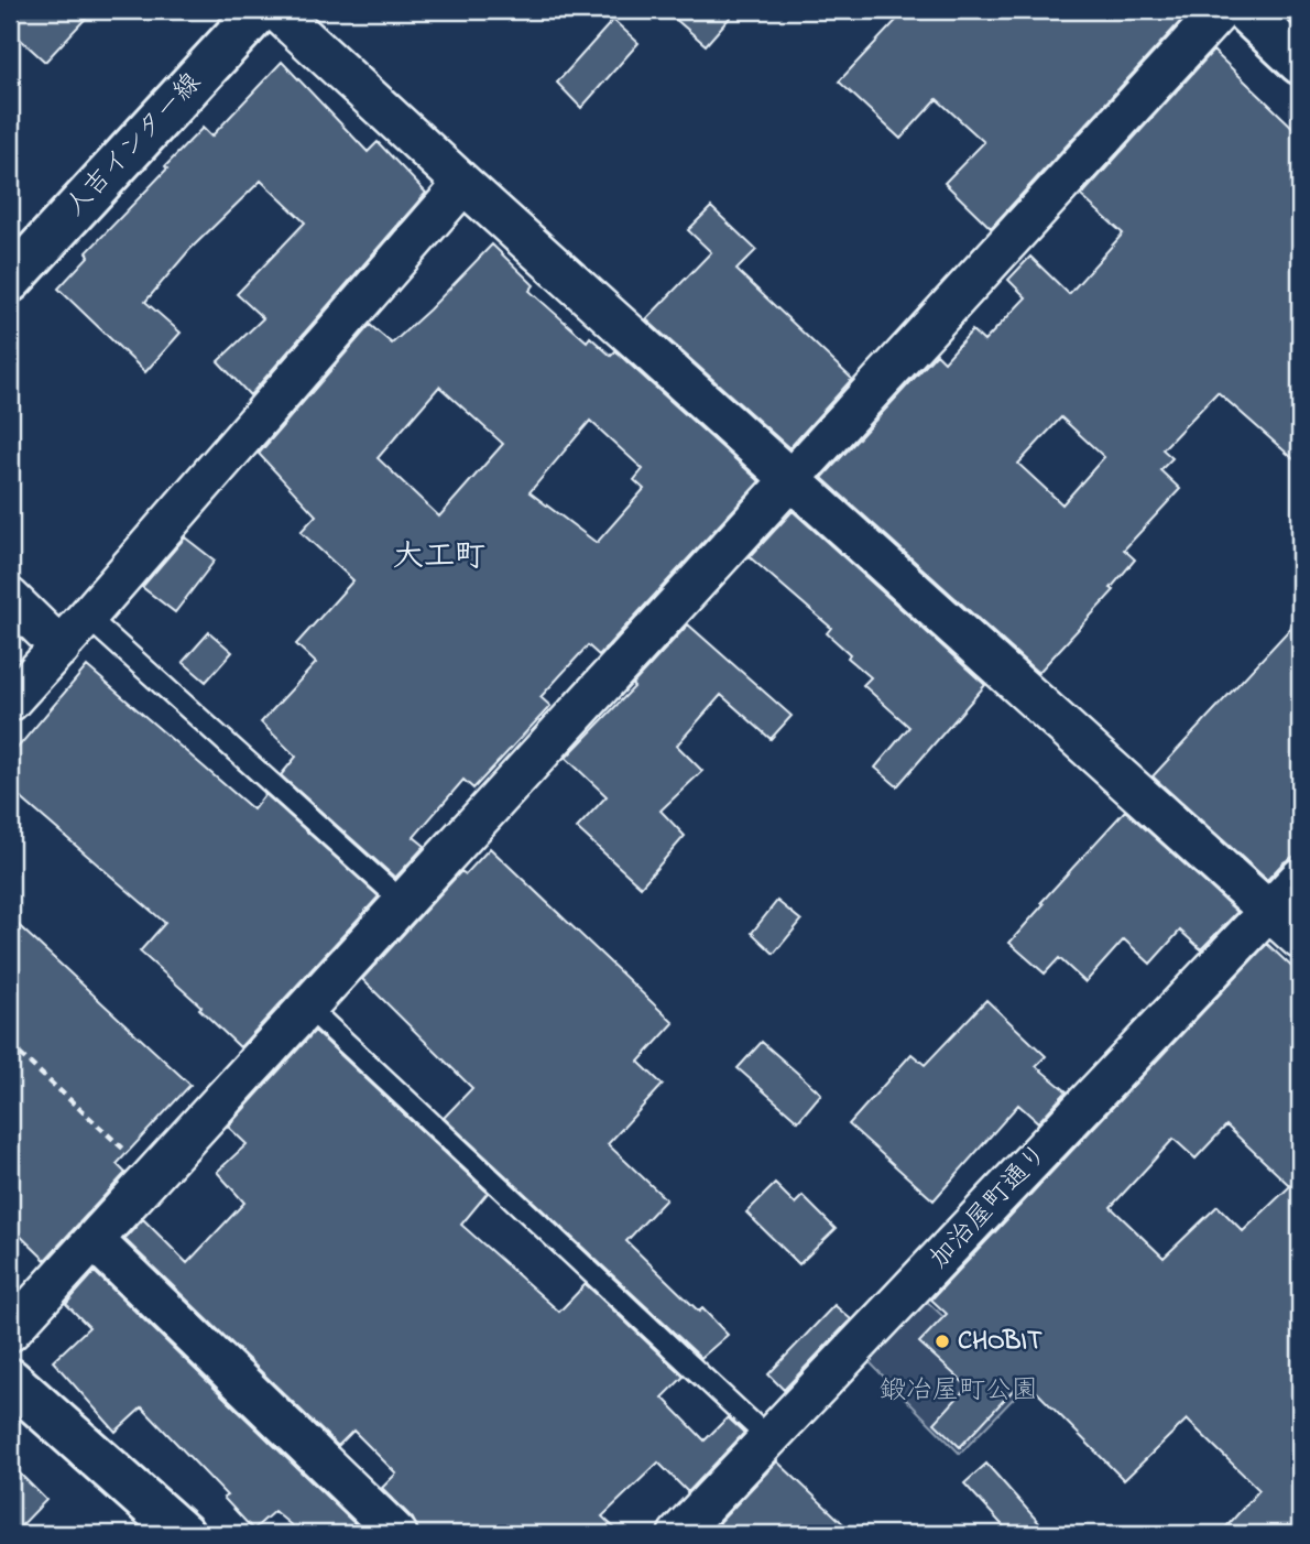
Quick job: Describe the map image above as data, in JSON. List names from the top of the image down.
{
  "streets": {
    "main road": ["人吉インター線"],
    "street": ["加治屋町通り"]
  },
  "districts": ["大工町"],
  "parks": ["鍛冶屋町公園"],
  "places": ["CHOBIT"]
}
